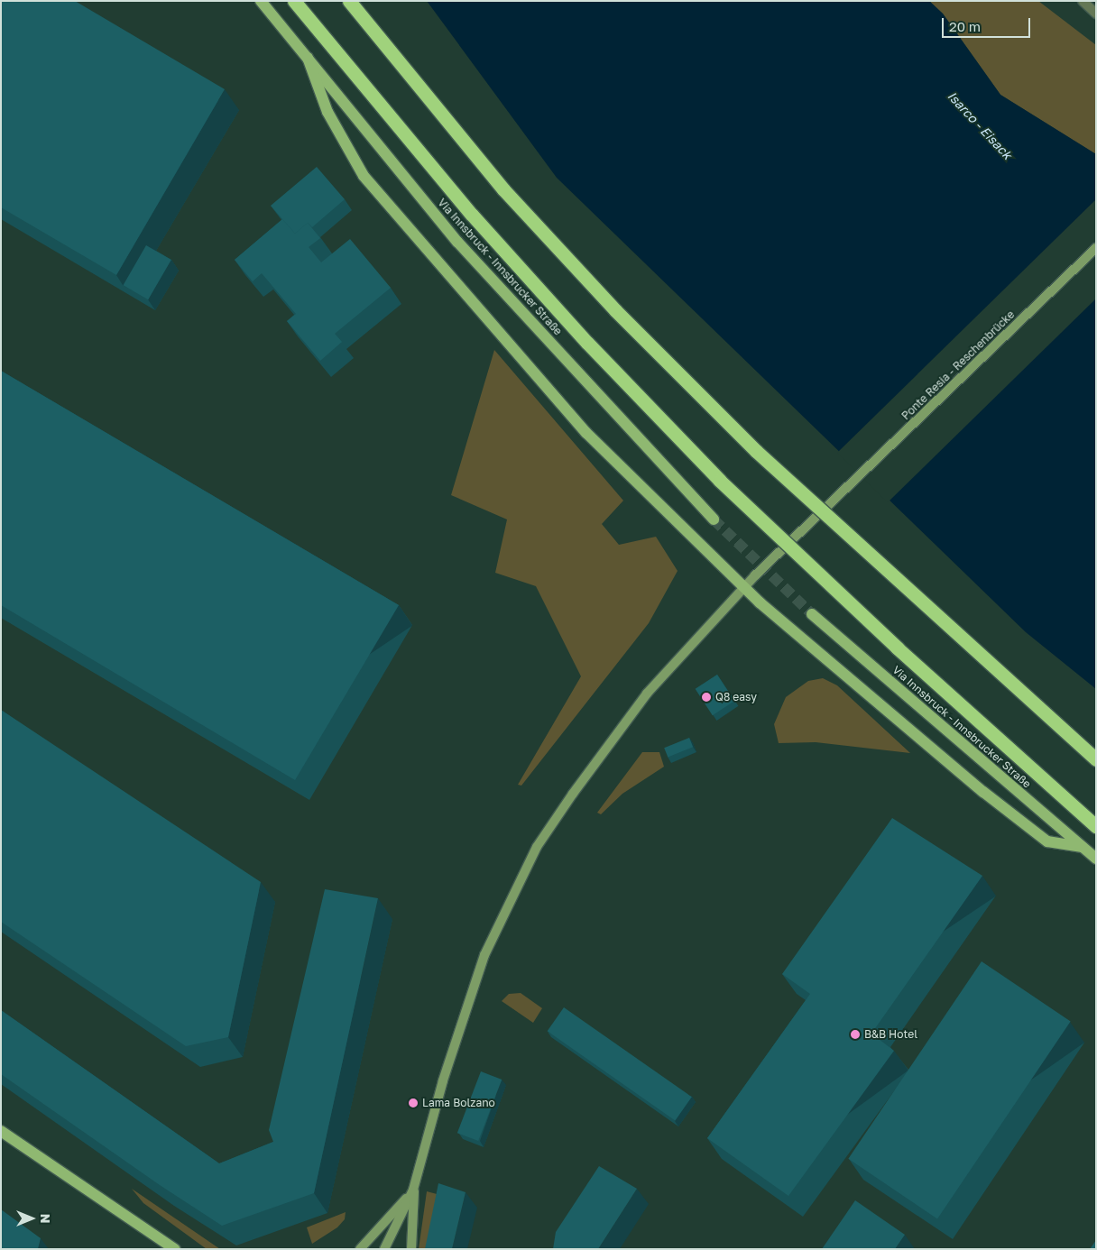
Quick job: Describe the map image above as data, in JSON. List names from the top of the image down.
{
  "streets": {
    "main road": ["Via Innsbruck - Innsbrucker Straße", "Ponte Resia - Reschenbrücke"]
  },
  "water": ["Isarco - Eisack"],
  "places": ["Q8 easy", "B&B Hotel", "Lama Bolzano"],
  "scale_bar": "20 m",
  "north": "right"
}
